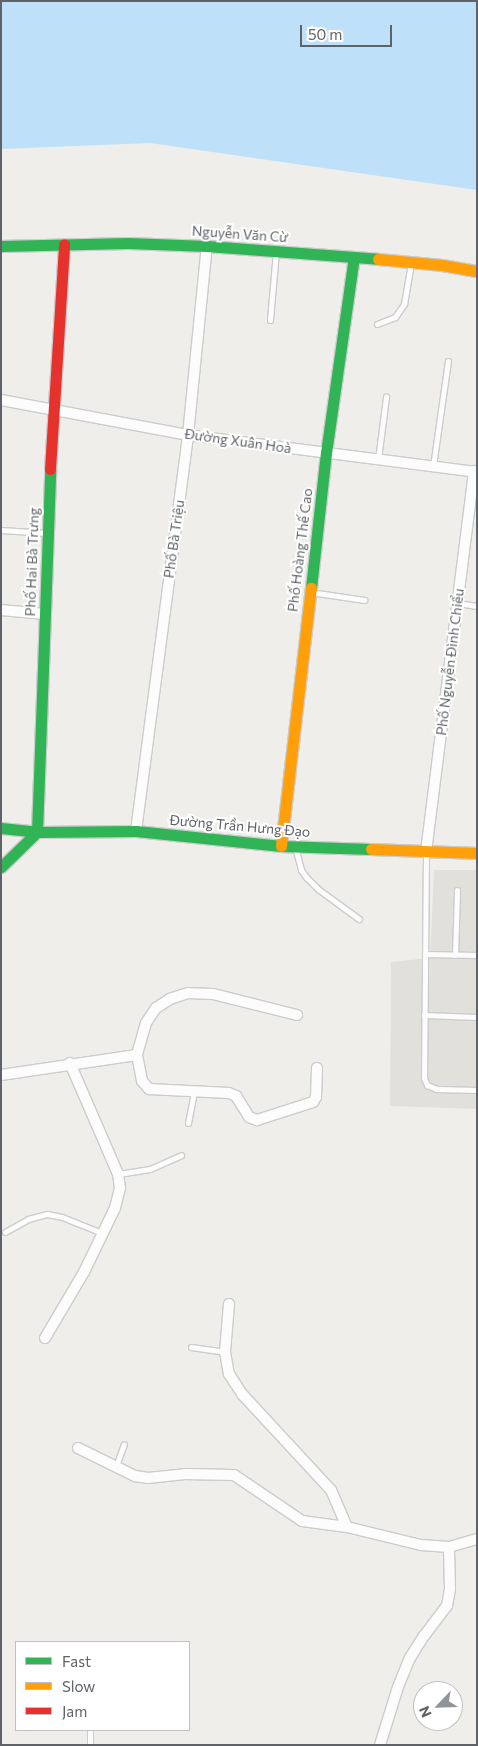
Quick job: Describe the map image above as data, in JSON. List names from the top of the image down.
{
  "streets": {
    "street": [
      "Nguyễn Văn Cừ",
      "Đường Xuân Hoà",
      "Phố Bà Triệu",
      "Phố Hoàng Thế Cao",
      "Phố Hai Bà Trưng",
      "Phố Nguyễn Đình Chiểu",
      "Đường Trần Hưng Đạo"
    ]
  },
  "crossings": [
    ["Nguyễn Văn Cừ", "Phố Bà Triệu"],
    ["Nguyễn Văn Cừ", "Phố Hoàng Thế Cao"],
    ["Nguyễn Văn Cừ", "Phố Hai Bà Trưng"],
    ["Đường Xuân Hoà", "Phố Bà Triệu"],
    ["Đường Xuân Hoà", "Phố Hoàng Thế Cao"],
    ["Đường Xuân Hoà", "Phố Hai Bà Trưng"],
    ["Đường Xuân Hoà", "Phố Nguyễn Đình Chiểu"],
    ["Phố Bà Triệu", "Đường Trần Hưng Đạo"],
    ["Phố Hoàng Thế Cao", "Đường Trần Hưng Đạo"],
    ["Phố Hai Bà Trưng", "Đường Trần Hưng Đạo"],
    ["Phố Nguyễn Đình Chiểu", "Đường Trần Hưng Đạo"]
  ],
  "legend": ["Fast", "Slow", "Jam"],
  "scale_bar": "50 m",
  "north": "bottom left"
}
